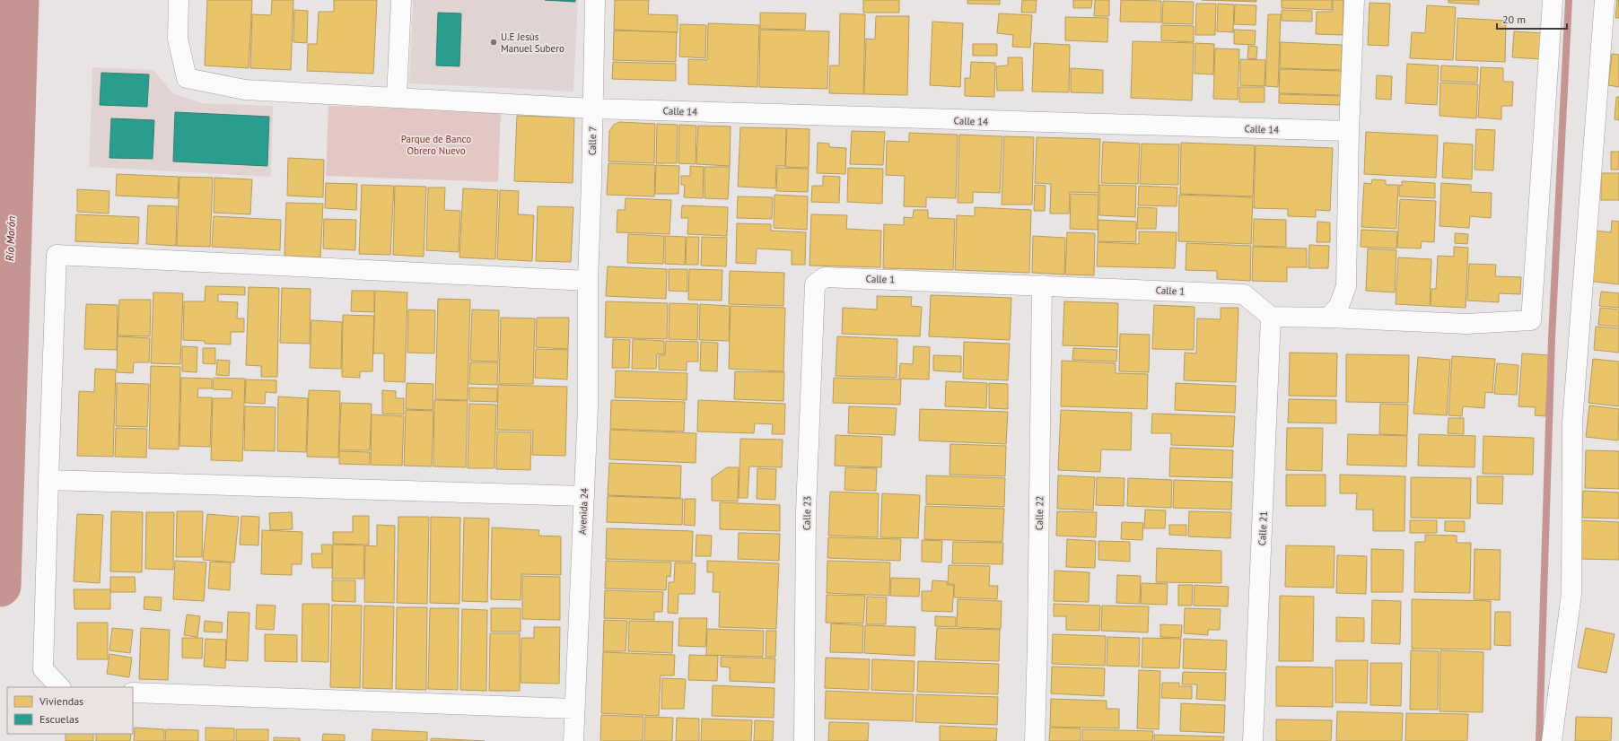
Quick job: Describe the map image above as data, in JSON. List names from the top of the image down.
{
  "streets": {
    "street": [
      "Calle 14",
      "Calle 7",
      "Calle 1",
      "Avenida 24",
      "Calle 23",
      "Calle 22",
      "Calle 21"
    ]
  },
  "crossings": [
    ["Calle 14", "Calle 7"],
    ["Calle 7", "Avenida 24"],
    ["Calle 1", "Calle 23"],
    ["Calle 1", "Calle 22"],
    ["Calle 1", "Calle 21"]
  ],
  "water": ["Río Morón"],
  "parks": ["Parque de Banco Obrero Nuevo"],
  "places": ["U.E Jesús Manuel Subero"],
  "legend": ["Viviendas", "Escuelas"],
  "scale_bar": "20 m"
}
